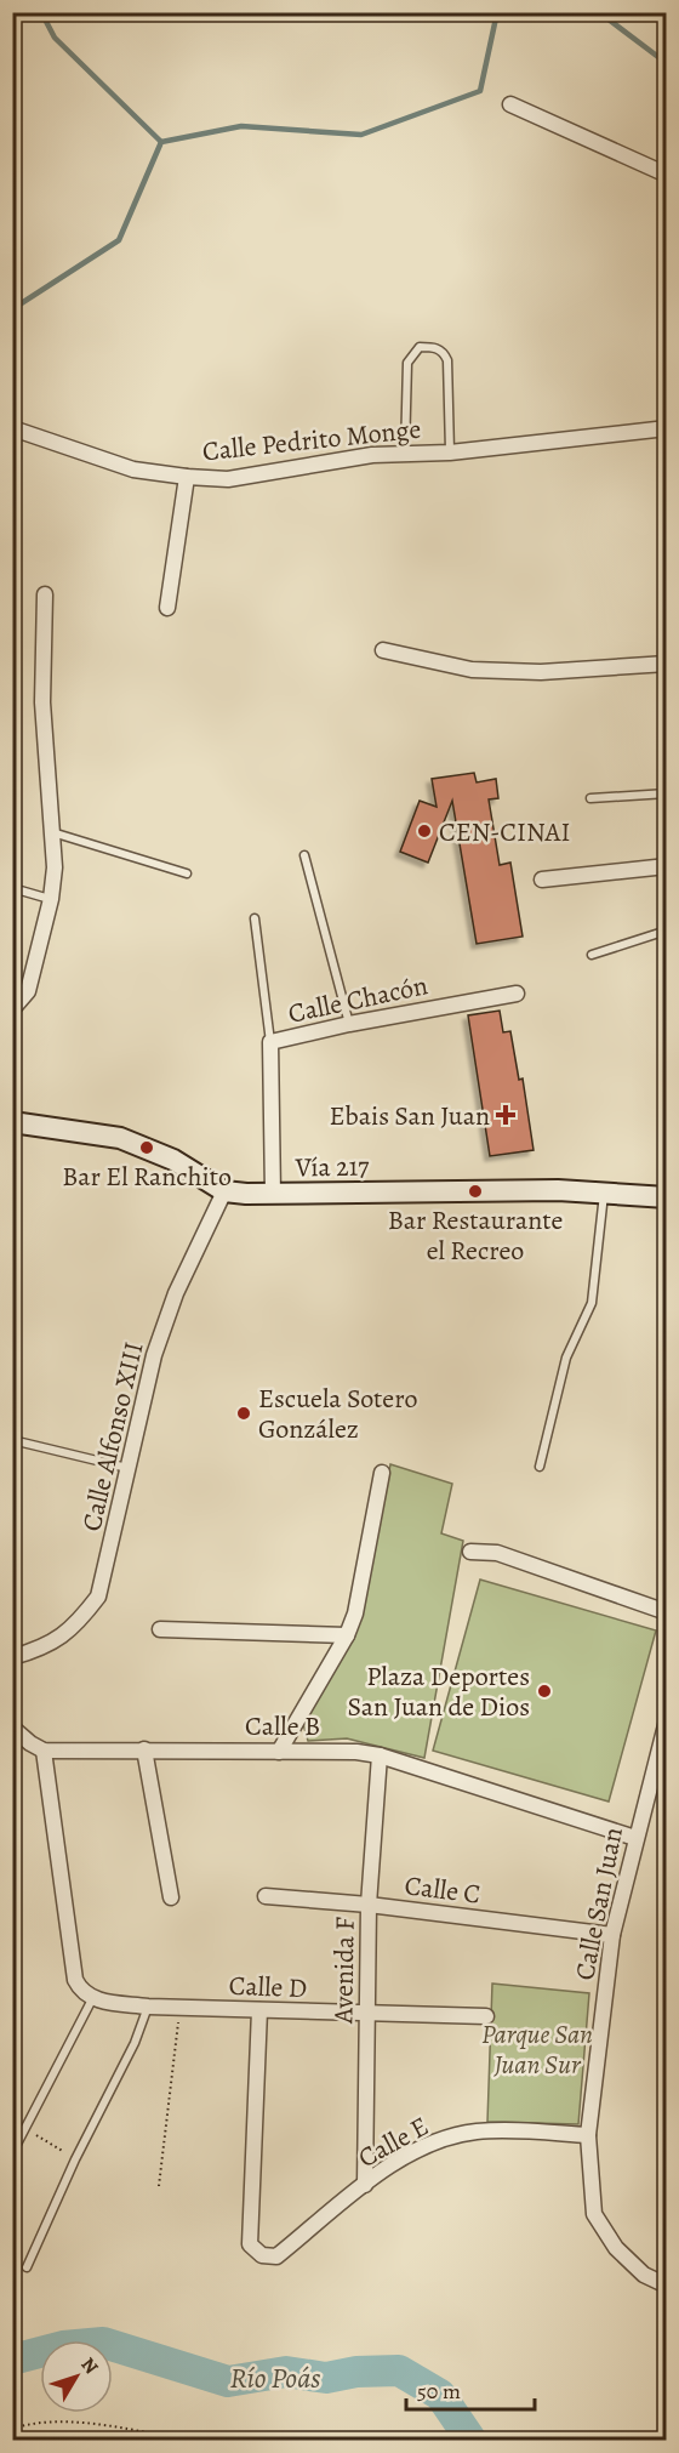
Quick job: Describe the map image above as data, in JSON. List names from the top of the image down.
{
  "streets": {
    "main road": ["Vía 217"],
    "street": [
      "Calle Pedrito Monge",
      "Calle Chacón",
      "Calle Alfonso XIII",
      "Calle B",
      "Calle C",
      "Calle San Juan",
      "Avenida F",
      "Calle D",
      "Calle E"
    ]
  },
  "crossings": [
    ["Calle Chacón", "Vía 217"],
    ["Vía 217", "Calle Alfonso XIII"],
    ["Calle B", "Calle San Juan"],
    ["Calle B", "Avenida F"],
    ["Calle C", "Calle San Juan"],
    ["Calle C", "Avenida F"],
    ["Calle San Juan", "Calle E"],
    ["Avenida F", "Calle D"],
    ["Avenida F", "Calle E"],
    ["Calle D", "Calle E"]
  ],
  "water": ["Río Poás"],
  "parks": ["Parque San Juan Sur"],
  "places": {
    "other": [
      "CEN-CINAI",
      "Bar El Ranchito",
      "Bar Restaurante el Recreo",
      "Escuela Sotero González",
      "Plaza Deportes San Juan de Dios"
    ],
    "health": ["Ebais San Juan"]
  },
  "scale_bar": "50 m",
  "north": "top right"
}
